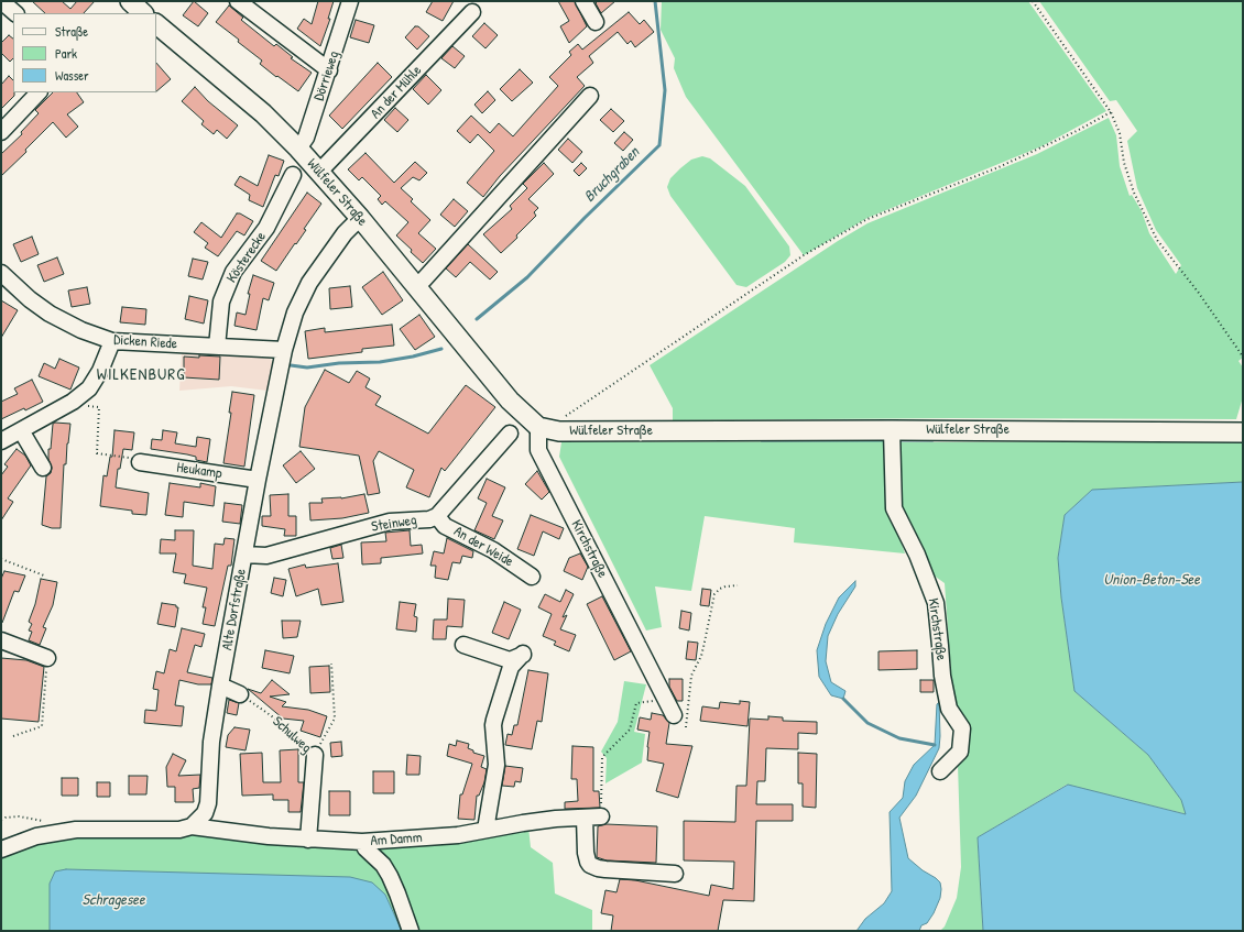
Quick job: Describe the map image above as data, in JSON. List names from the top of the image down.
{
  "streets": {
    "main road": ["Wülfeler Straße"],
    "street": [
      "Dörrieweg",
      "An der Mühle",
      "Kösterecke",
      "Dicken Riede",
      "Heukamp",
      "Steinweg",
      "An der Weide",
      "Kirchstraße",
      "Alte Dorfstraße",
      "Schulweg",
      "Am Damm"
    ]
  },
  "crossings": [
    ["Dörrieweg", "Wülfeler Straße"],
    ["An der Mühle", "Wülfeler Straße"],
    ["Wülfeler Straße", "Kirchstraße"],
    ["Wülfeler Straße", "Alte Dorfstraße"],
    ["Kösterecke", "Dicken Riede"],
    ["Dicken Riede", "Alte Dorfstraße"],
    ["Heukamp", "Alte Dorfstraße"],
    ["Steinweg", "An der Weide"],
    ["Steinweg", "Alte Dorfstraße"],
    ["Alte Dorfstraße", "Am Damm"],
    ["Schulweg", "Am Damm"]
  ],
  "districts": ["WILKENBURG"],
  "water": ["Bruchgraben", "Union-Beton-See", "Schragesee"],
  "legend": ["Straße", "Park", "Wasser"]
}
